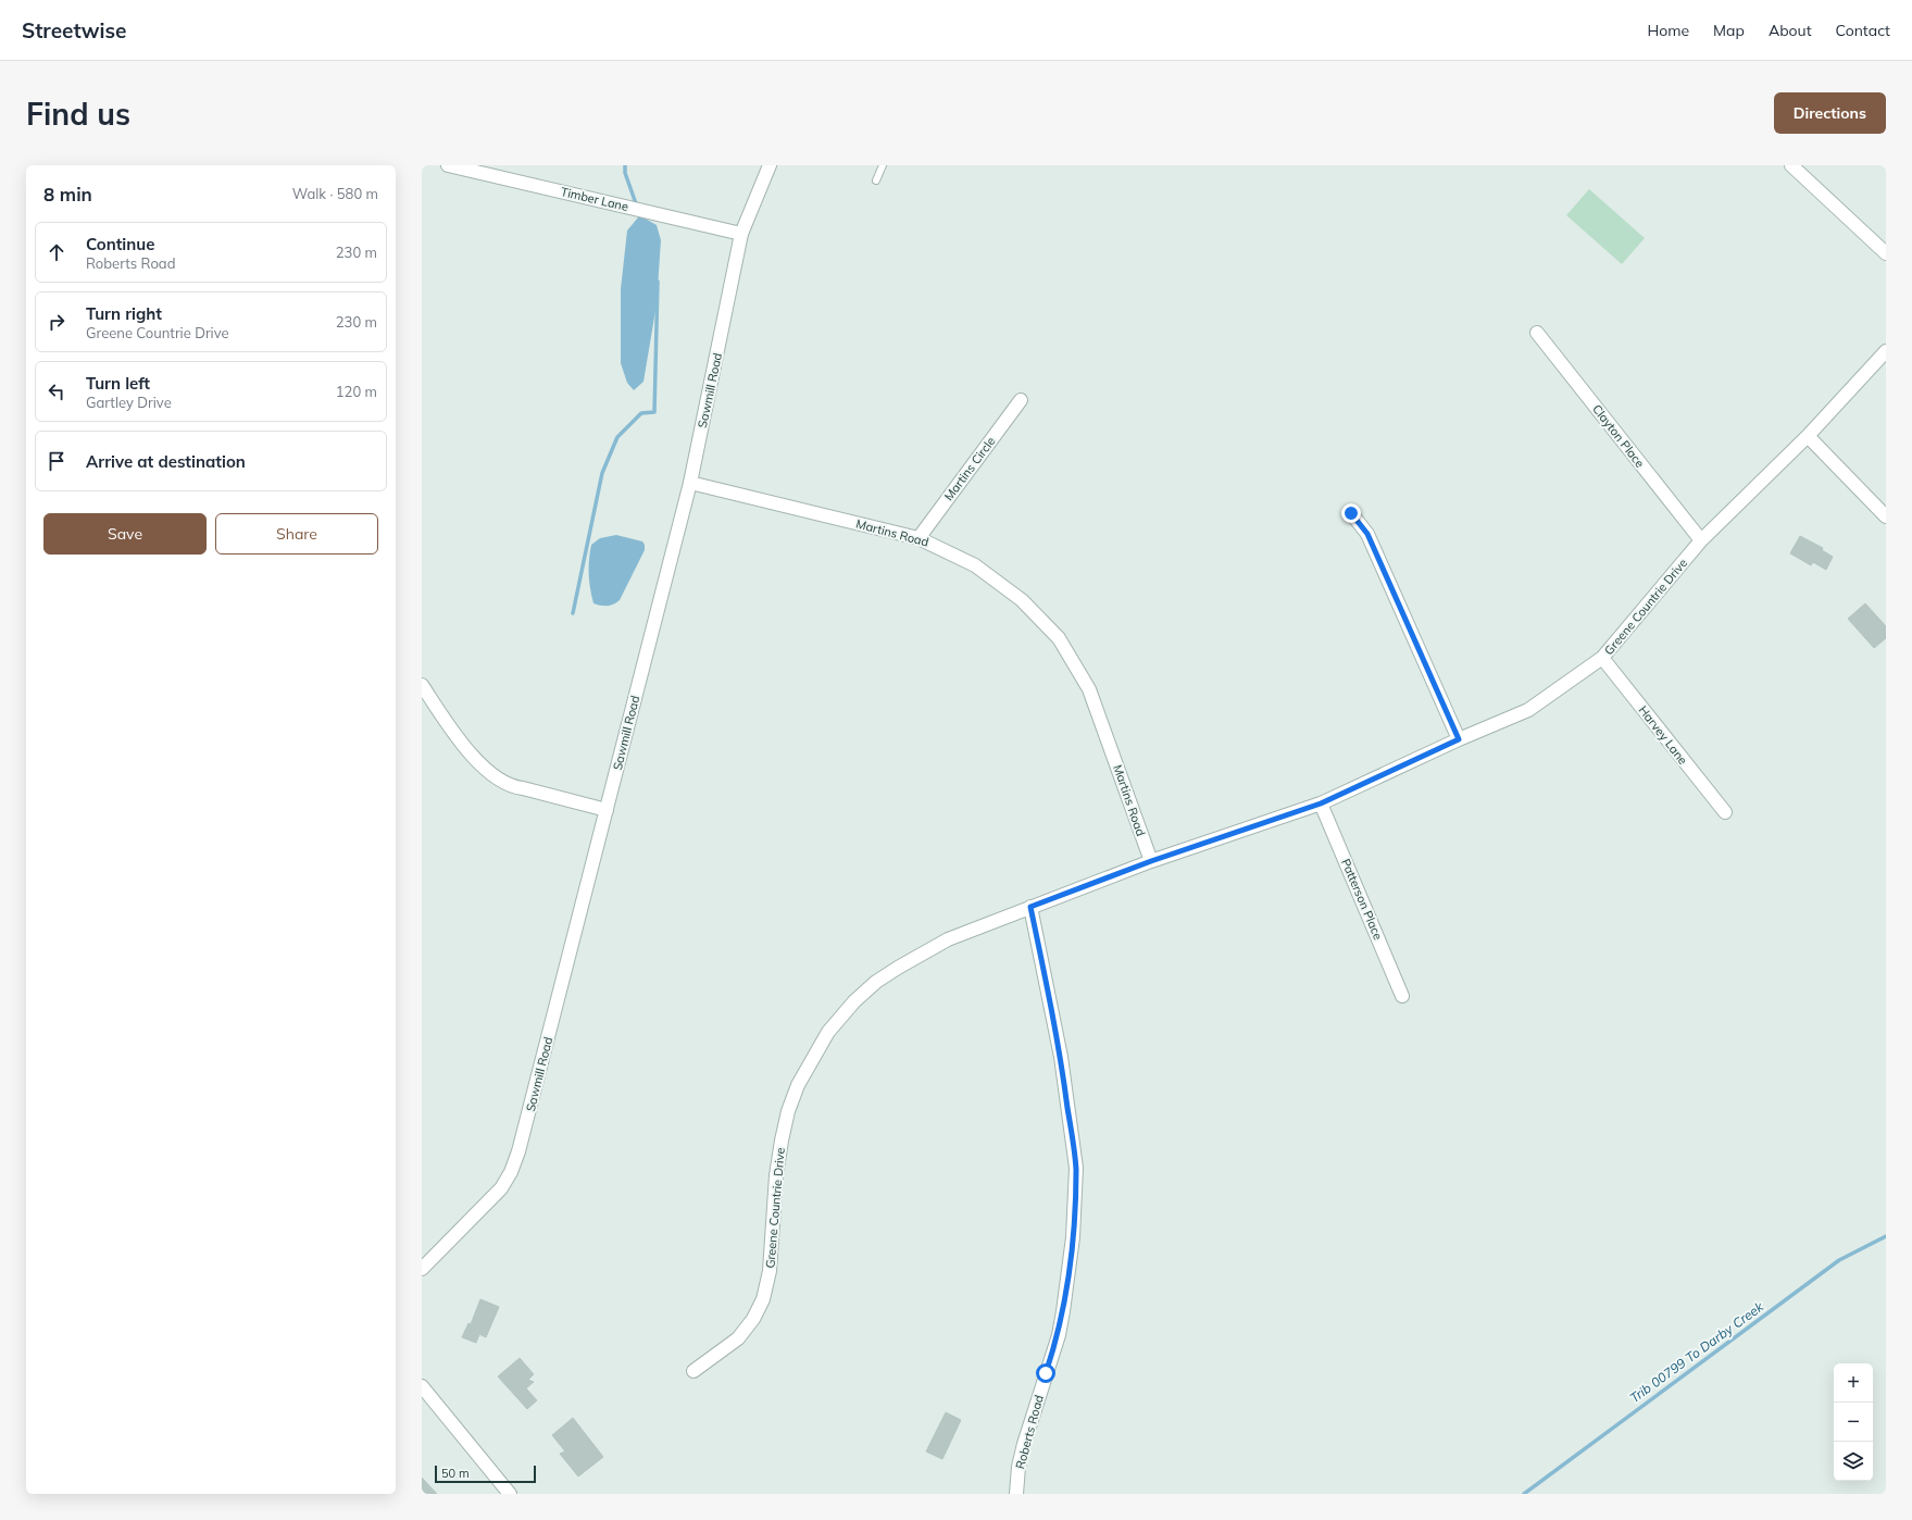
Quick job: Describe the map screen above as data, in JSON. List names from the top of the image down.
{
  "streets": {
    "street": [
      "Timber Lane",
      "Sawmill Road",
      "Clayton Place",
      "Martins Circle",
      "Martins Road",
      "Greene Countrie Drive",
      "Harvey Lane",
      "Patterson Place",
      "Roberts Road"
    ]
  },
  "crossings": [
    ["Timber Lane", "Sawmill Road"],
    ["Sawmill Road", "Martins Road"],
    ["Clayton Place", "Greene Countrie Drive"],
    ["Martins Circle", "Martins Road"],
    ["Martins Road", "Greene Countrie Drive"],
    ["Greene Countrie Drive", "Harvey Lane"],
    ["Greene Countrie Drive", "Patterson Place"],
    ["Greene Countrie Drive", "Roberts Road"]
  ],
  "water": ["Trib 00799 To Darby Creek"],
  "scale_bar": "50 m",
  "page": {
    "header": "Streetwise",
    "nav": [
      "Home",
      "Map",
      "About",
      "Contact"
    ],
    "buttons": [
      "Directions",
      ["Save", "Share"]
    ],
    "title": "Find us",
    "heading": ["8 min", "Walk · 580 m"],
    "list": [
      ["Continue", "Roberts Road", "230 m"],
      ["Turn right", "Greene Countrie Drive", "230 m"],
      ["Turn left", "Gartley Drive", "120 m"],
      "Arrive at destination"
    ],
    "map_buttons": ["+", "−"],
    "scale": "50 m"
  }
}
